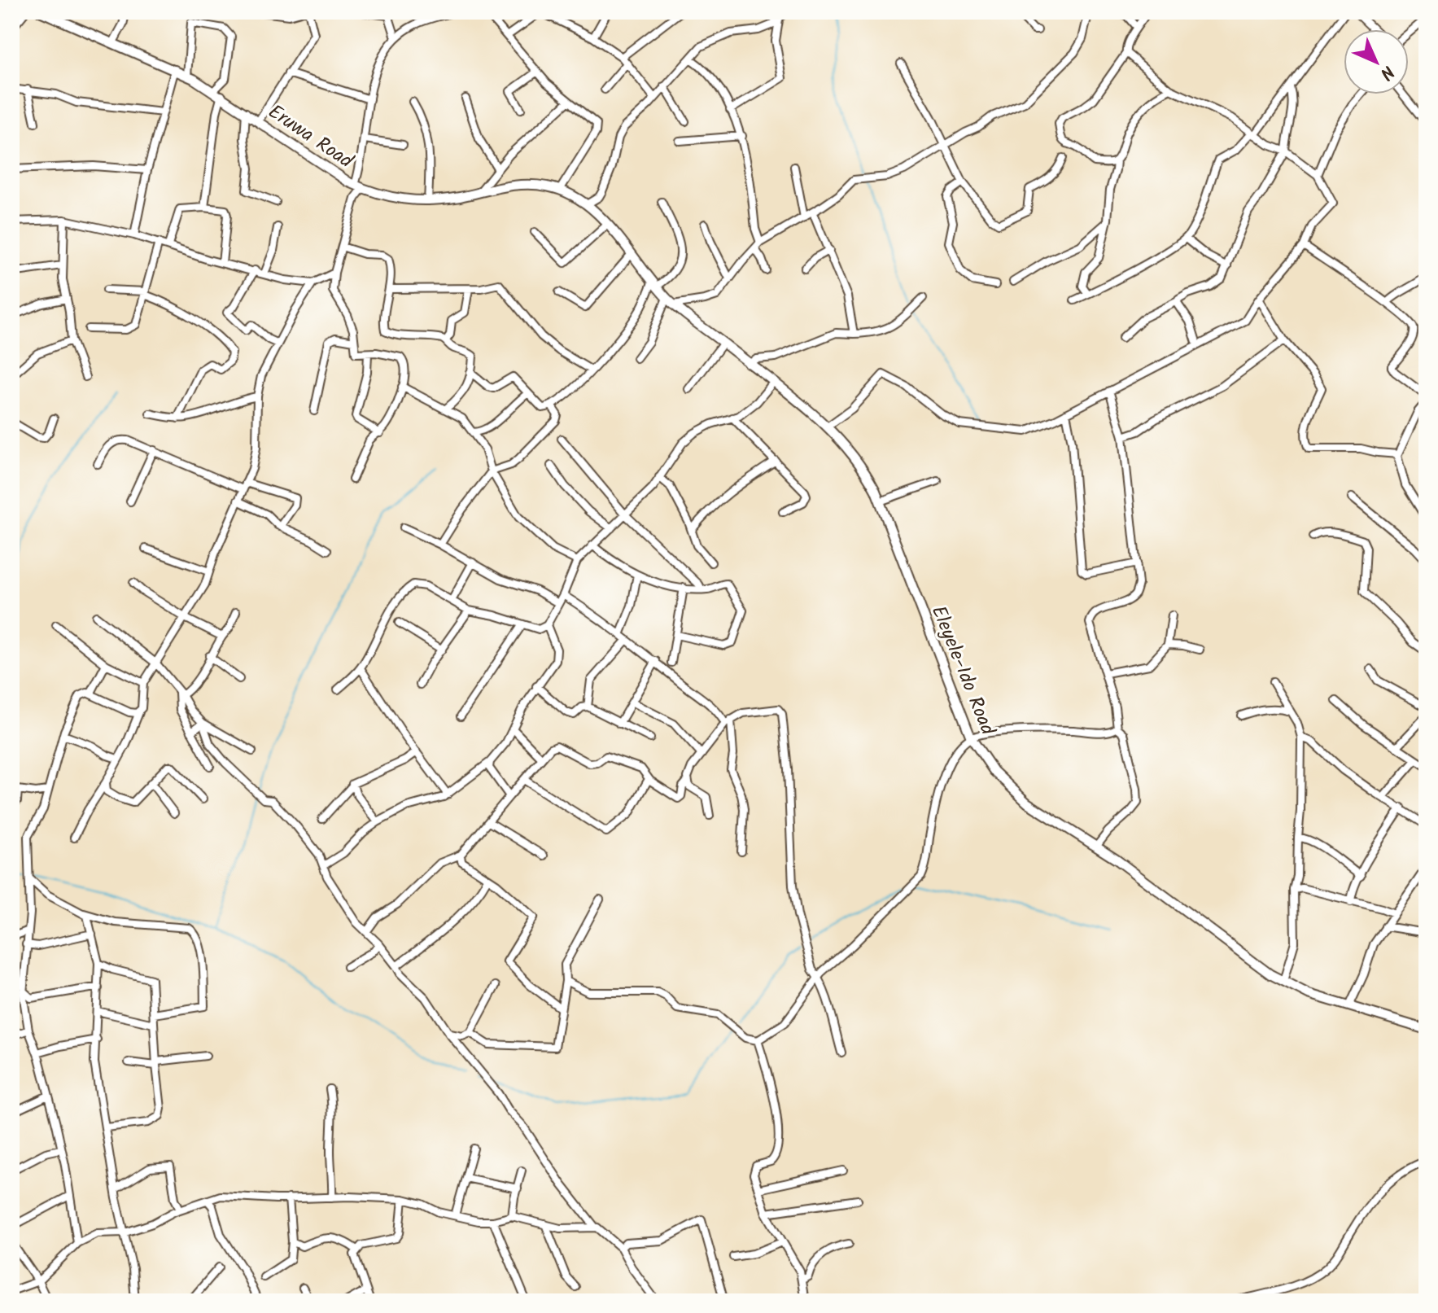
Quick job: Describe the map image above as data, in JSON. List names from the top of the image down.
{
  "streets": {
    "main road": ["Eruwa Road", "Eleyele-Ido Road"]
  },
  "crossings": [
    ["Eruwa Road", "Eleyele-Ido Road"]
  ],
  "north": "bottom right"
}
